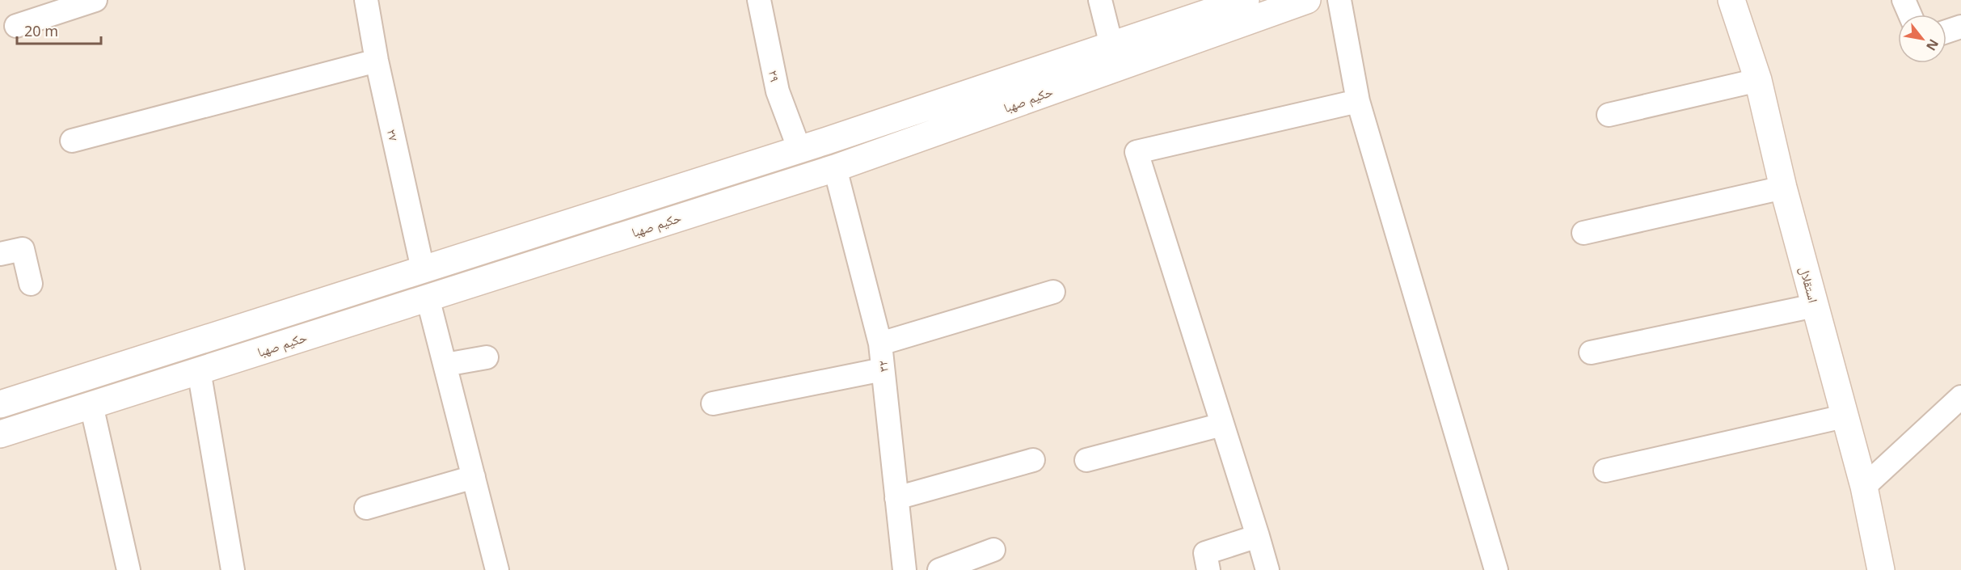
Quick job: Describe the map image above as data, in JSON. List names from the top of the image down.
{
  "streets": {
    "street": [
      "۲۹",
      "حکیم صهبا",
      "۲۷",
      "استقلال",
      "۳۲"
    ]
  },
  "crossings": [
    ["۲۹", "حکیم صهبا"],
    ["حکیم صهبا", "۲۷"],
    ["حکیم صهبا", "۳۲"]
  ],
  "scale_bar": "20 m",
  "north": "bottom right"
}
